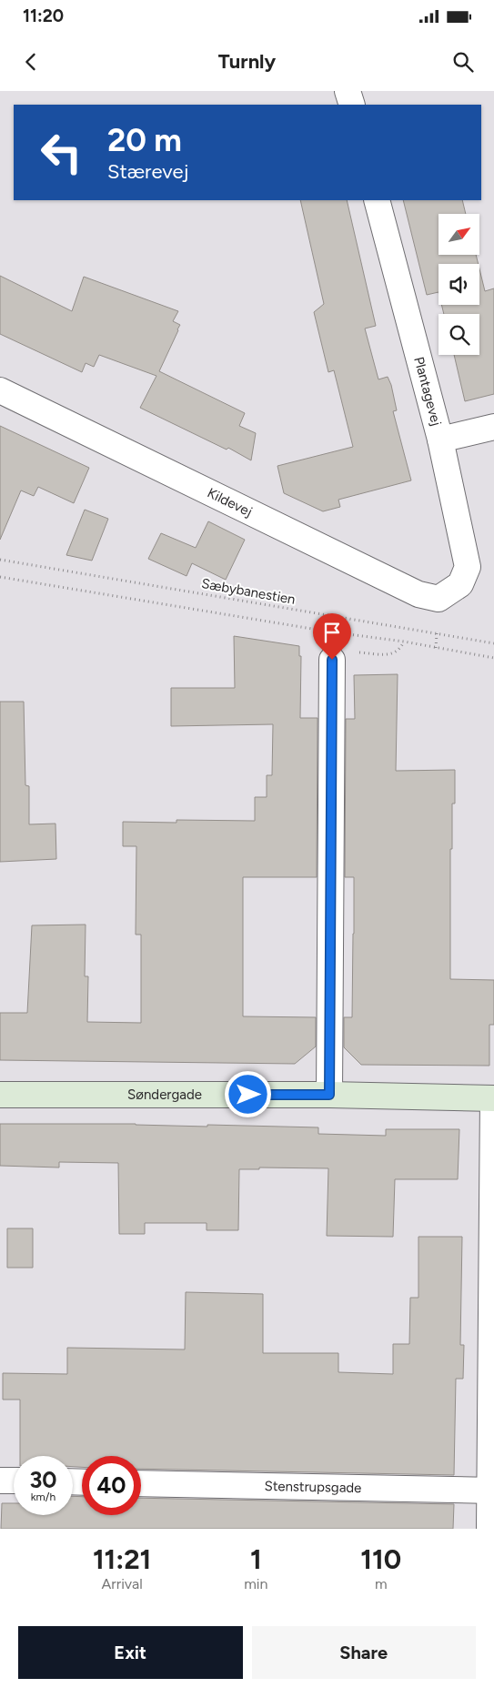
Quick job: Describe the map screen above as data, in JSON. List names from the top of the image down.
{
  "streets": {
    "street": [
      "Plantagevej",
      "Kildevej",
      "Søndergade",
      "Stenstrupsgade"
    ],
    "path": ["Sæbybanestien"]
  },
  "crossings": [
    ["Plantagevej", "Kildevej"]
  ],
  "north": "top right",
  "page": {
    "status": "11:20",
    "header": "Turnly",
    "turn": ["20 m", "Stærevej"],
    "speed": "30 km/h",
    "limit": "40",
    "eta": [
      "11:21",
      "Arrival",
      "1",
      "min",
      "110",
      "m"
    ],
    "buttons": ["Exit", "Share"]
  }
}
